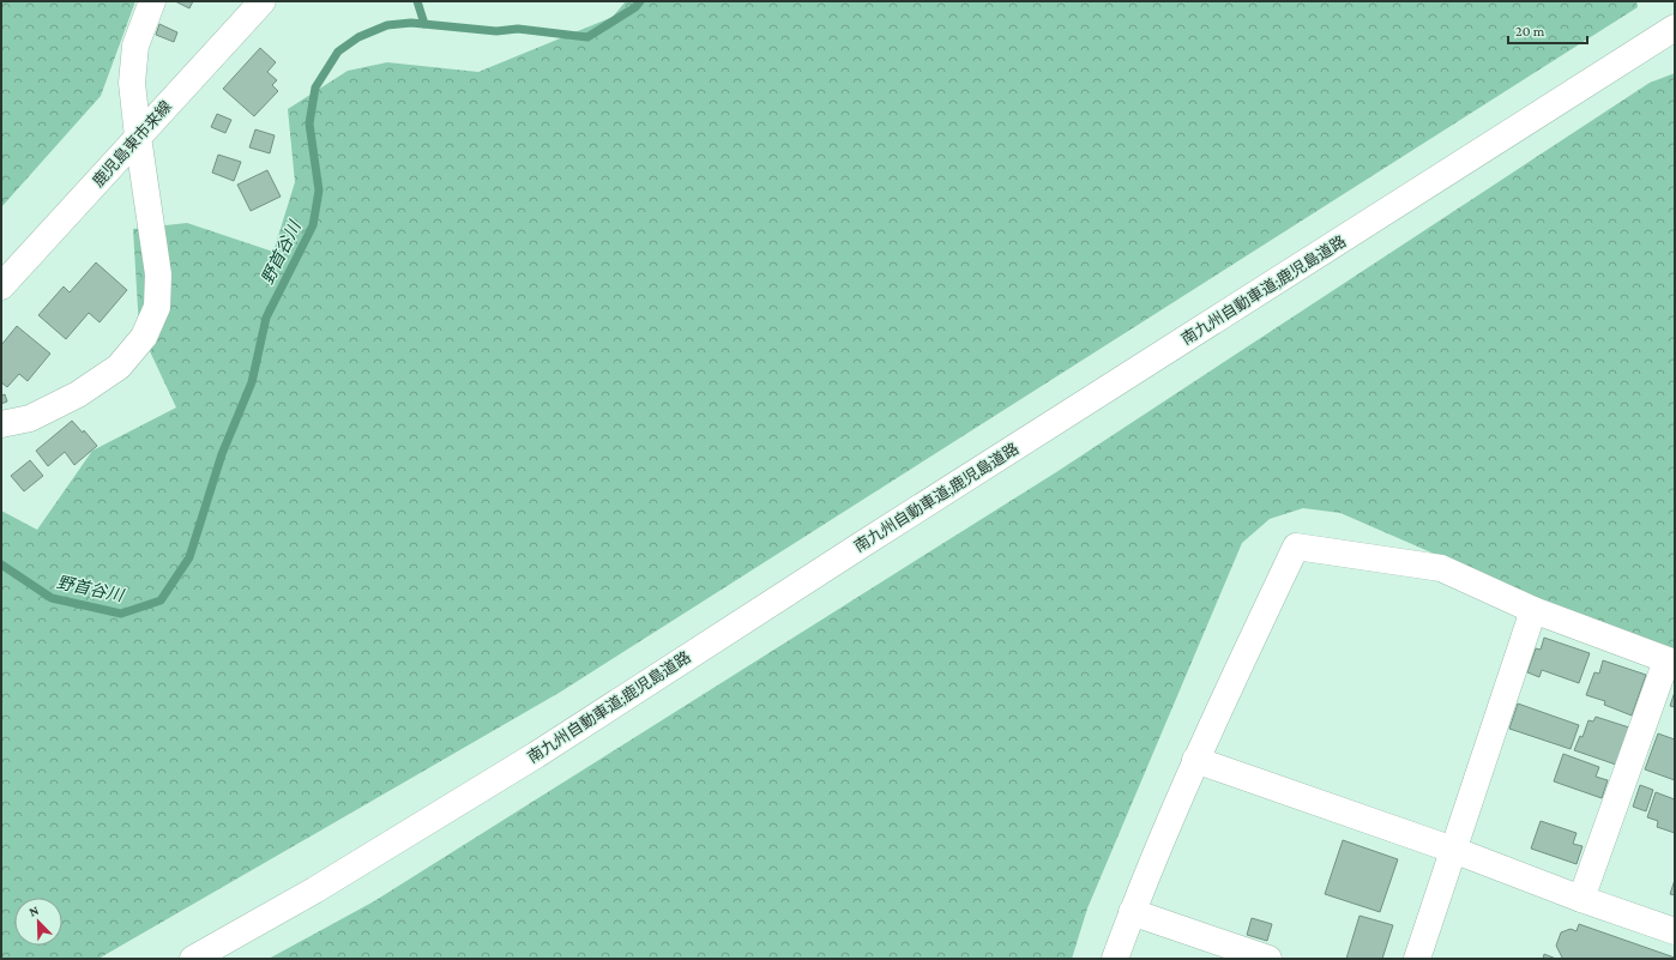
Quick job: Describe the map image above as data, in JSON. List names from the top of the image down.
{
  "streets": {
    "main road": ["鹿児島東市来線", "南九州自動車道;鹿児島道路"]
  },
  "water": ["野首谷川"],
  "scale_bar": "20 m",
  "north": "top left"
}
